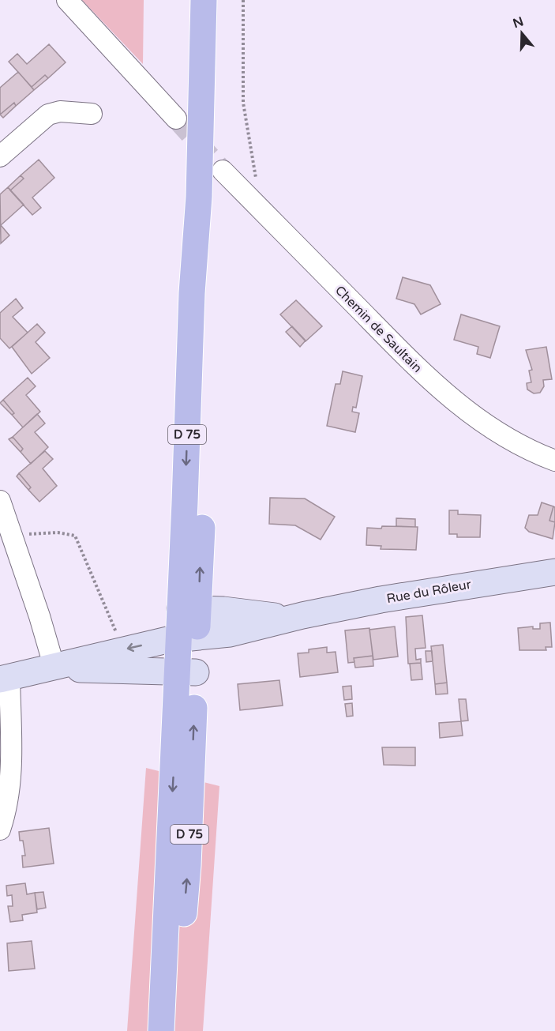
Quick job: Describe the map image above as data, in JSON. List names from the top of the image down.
{
  "streets": {
    "main road": ["D 75"],
    "street": ["Chemin de Saultain", "Rue du Rôleur"]
  },
  "crossings": [
    ["D 75", "Rue du Rôleur"]
  ],
  "north": "top"
}
